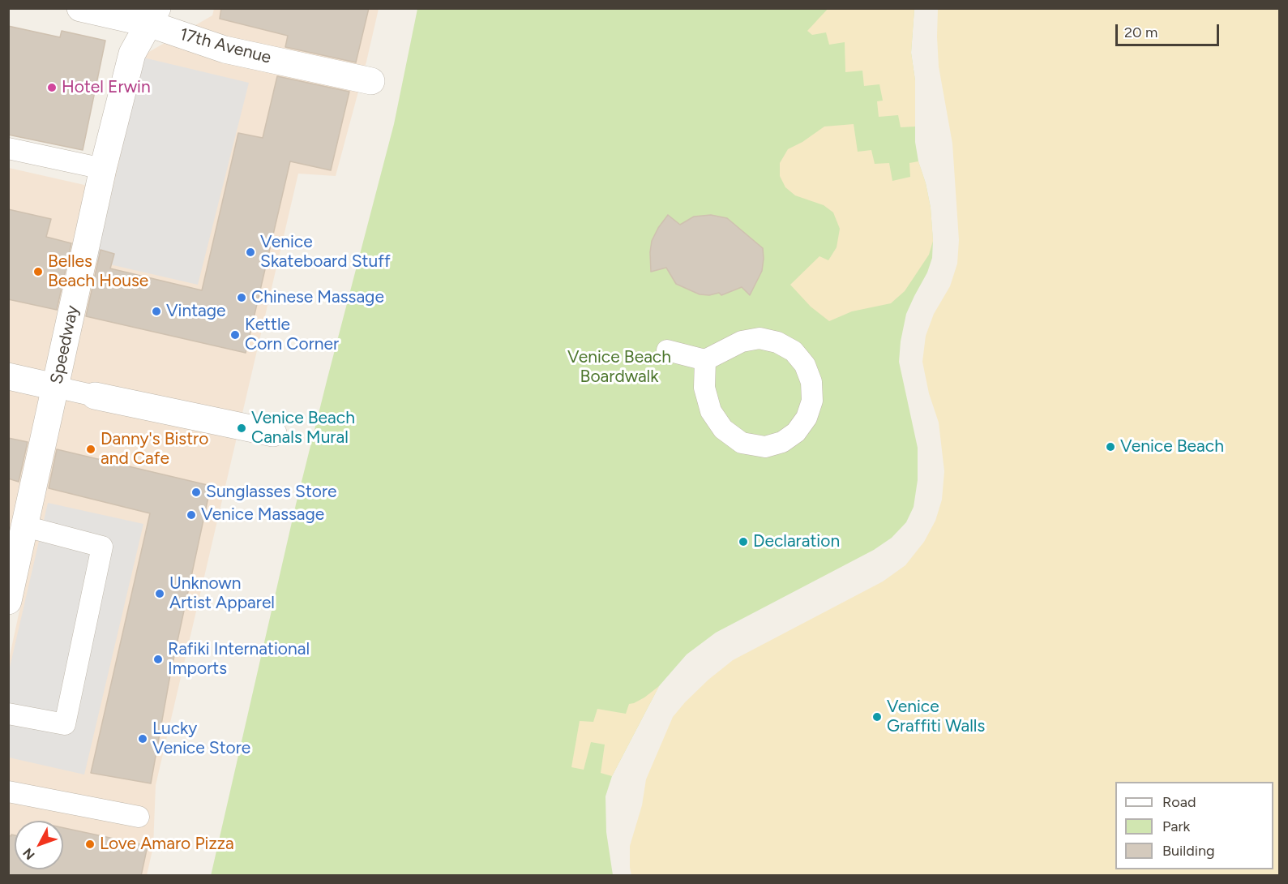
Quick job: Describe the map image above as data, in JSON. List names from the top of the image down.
{
  "streets": {
    "street": ["17th Avenue", "Speedway"]
  },
  "crossings": [
    ["17th Avenue", "Speedway"]
  ],
  "parks": ["Venice Beach Boardwalk"],
  "places": [
    "Hotel Erwin",
    "Venice Skateboard Stuff",
    "Belles Beach House",
    "Chinese Massage",
    "Vintage",
    "Kettle Corn Corner",
    "Venice Beach Canals Mural",
    "Venice Beach",
    "Danny's Bistro and Cafe",
    "Sunglasses Store",
    "Venice Massage",
    "Declaration",
    "Unknown Artist Apparel",
    "Rafiki International Imports",
    "Venice Graffiti Walls",
    "Lucky Venice Store",
    "Love Amaro Pizza"
  ],
  "legend": ["Road", "Park", "Building"],
  "scale_bar": "20 m",
  "north": "bottom left"
}
